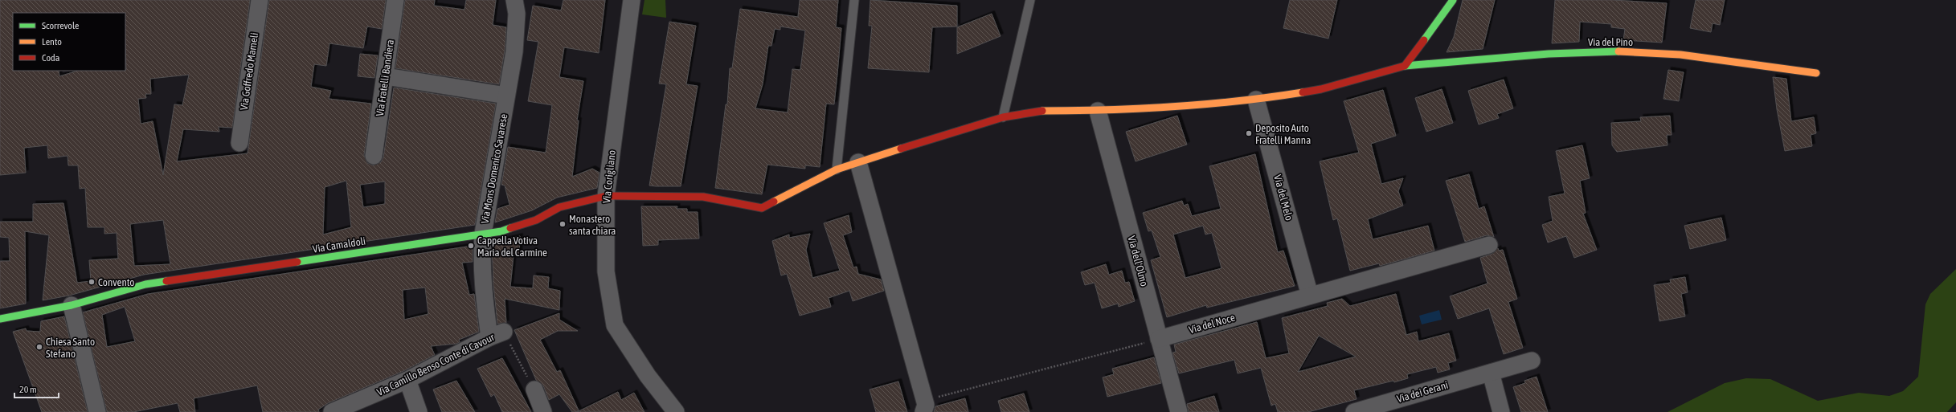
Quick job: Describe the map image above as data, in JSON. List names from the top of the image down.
{
  "streets": {
    "street": [
      "Via del Pino",
      "Via Goffredo Mameli",
      "Via Fratelli Bandiera",
      "Via Mons Domenico Savarese",
      "Via Corigliano",
      "Via del Melo",
      "Via Camaldoli",
      "Via dell'Olmo",
      "Via del Noce",
      "Via Camillo Benso Conte di Cavour",
      "Via dei Gerani"
    ]
  },
  "crossings": [
    ["Via del Pino", "Via del Melo"],
    ["Via del Pino", "Via Camaldoli"],
    ["Via del Pino", "Via dell'Olmo"],
    ["Via Mons Domenico Savarese", "Via Camaldoli"],
    ["Via Mons Domenico Savarese", "Via Camillo Benso Conte di Cavour"],
    ["Via Corigliano", "Via Camaldoli"],
    ["Via del Melo", "Via del Noce"],
    ["Via dell'Olmo", "Via del Noce"]
  ],
  "places": [
    "Deposito Auto Fratelli Manna",
    "Monastero santa chiara",
    "Cappella Votiva Maria del Carmine",
    "Convento",
    "Chiesa Santo Stefano"
  ],
  "legend": ["Scorrevole", "Lento", "Coda"],
  "scale_bar": "20 m"
}
